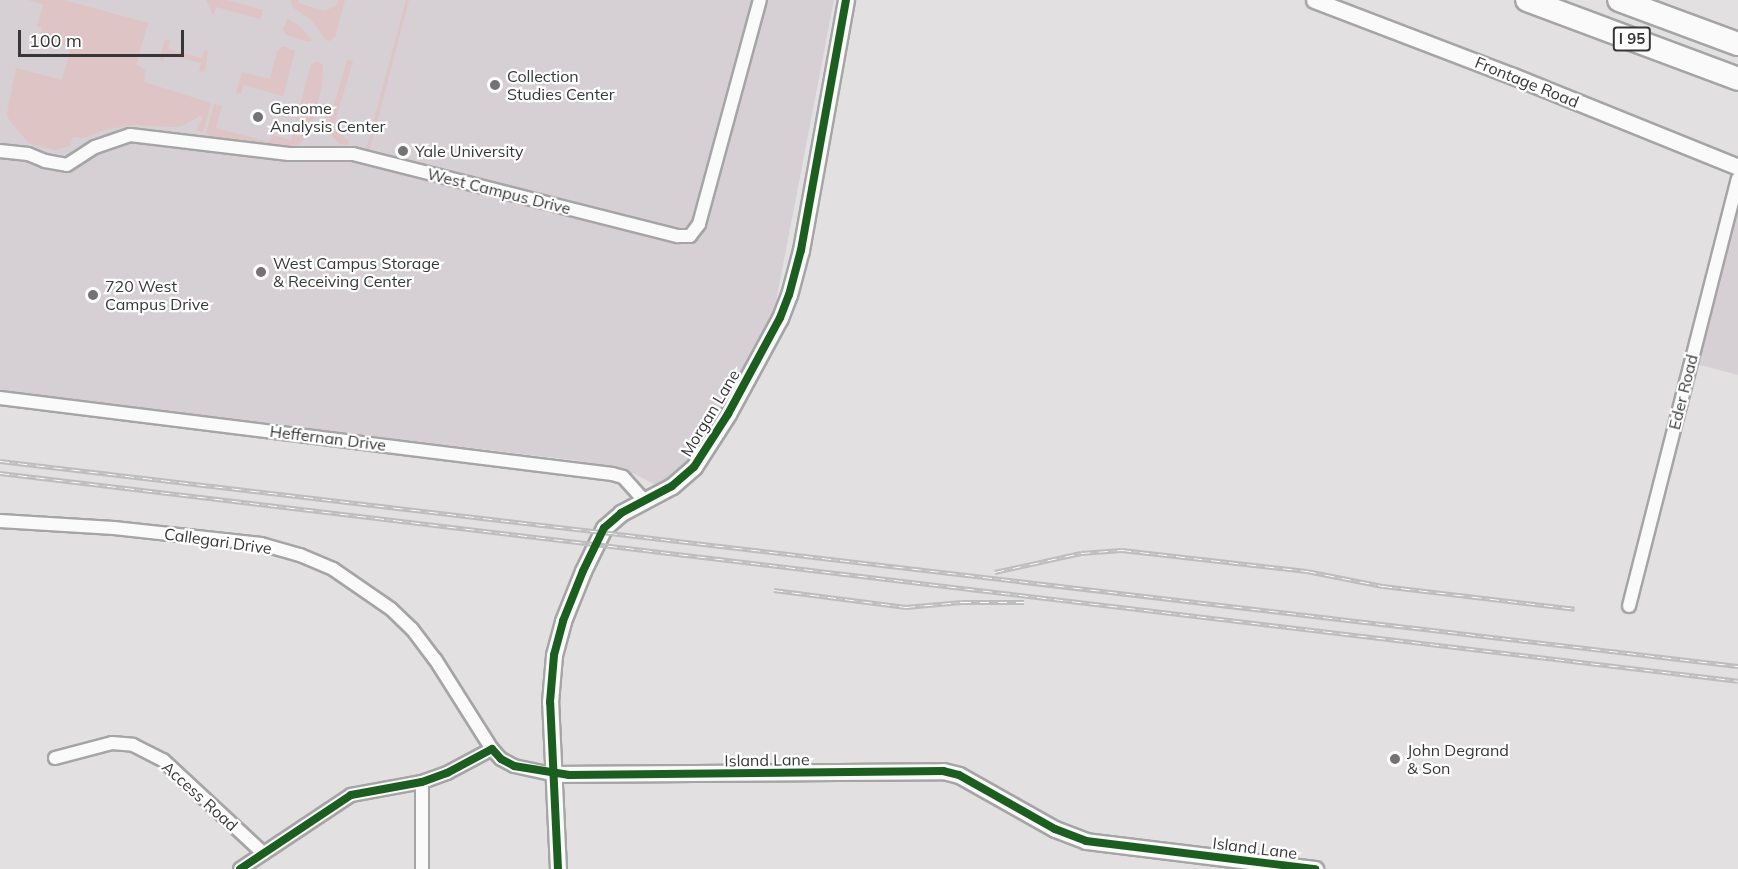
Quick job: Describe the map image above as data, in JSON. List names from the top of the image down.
{
  "streets": {
    "highway": ["I 95"],
    "street": [
      "Frontage Road",
      "West Campus Drive",
      "Eder Road",
      "Morgan Lane",
      "Heffernan Drive",
      "Callegari Drive",
      "Island Lane",
      "Access Road"
    ]
  },
  "crossings": [
    ["Morgan Lane", "Heffernan Drive"],
    ["Morgan Lane", "Island Lane"],
    ["Callegari Drive", "Island Lane"]
  ],
  "places": [
    "Collection Studies Center",
    "Genome Analysis Center",
    "Yale University",
    "West Campus Storage & Receiving Center",
    "720 West Campus Drive",
    "John Degrand & Son"
  ],
  "scale_bar": "100 m"
}
